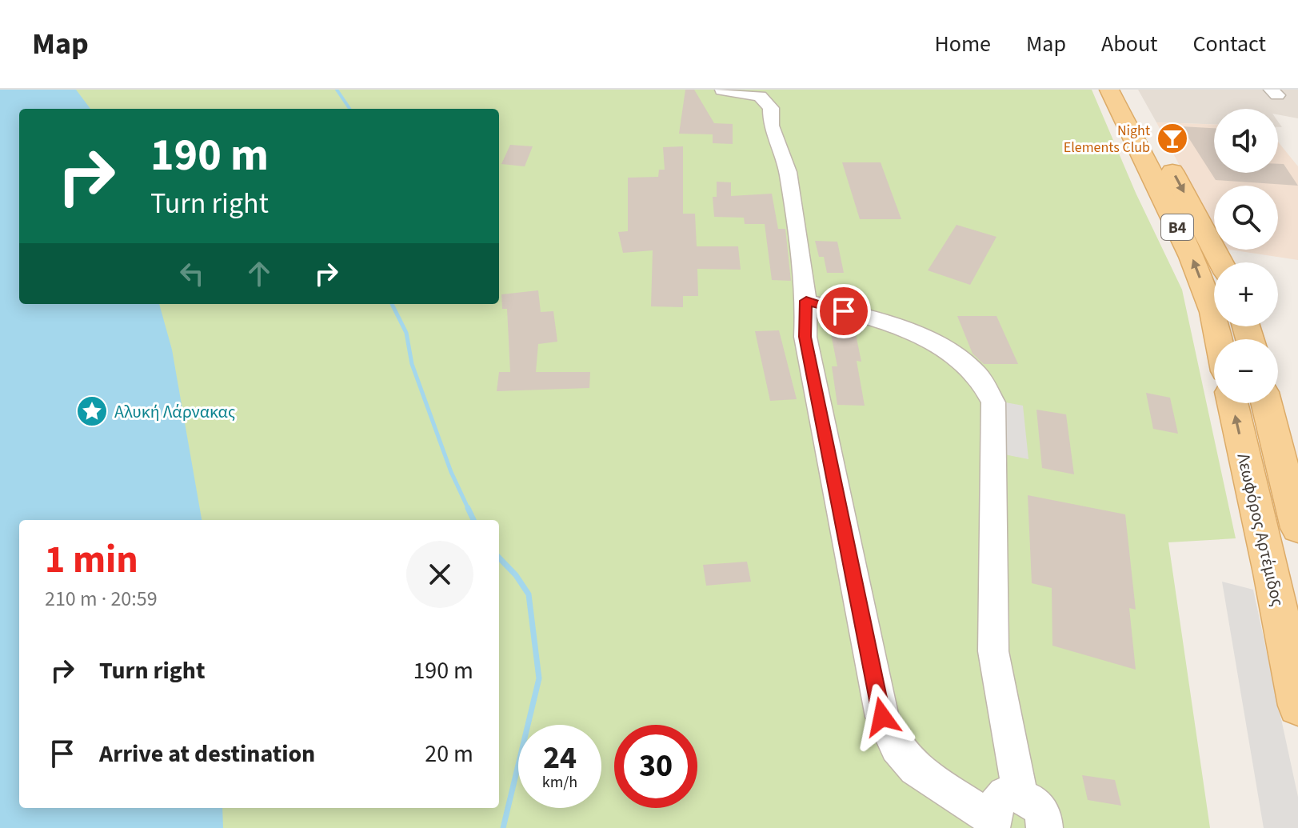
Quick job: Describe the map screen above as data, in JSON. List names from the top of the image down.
{
  "streets": {
    "main road": ["B4", "Λεωφόρος Αρτέμιδος"]
  },
  "places": {
    "bar": ["Night Elements Club"],
    "place": ["Αλυκή Λάρνακας"]
  },
  "page": {
    "header": "Map",
    "nav": [
      "Home",
      "Map",
      "About",
      "Contact"
    ],
    "map_buttons": ["+", "−"],
    "turn": ["190 m", "Turn right"],
    "heading": ["1 min", "210 m · 20:59"],
    "list": [
      {
        "name": "Turn right",
        "value": "190 m"
      },
      {
        "name": "Arrive at destination",
        "value": "20 m"
      }
    ],
    "speed": "24 km/h",
    "limit": "30"
  }
}
